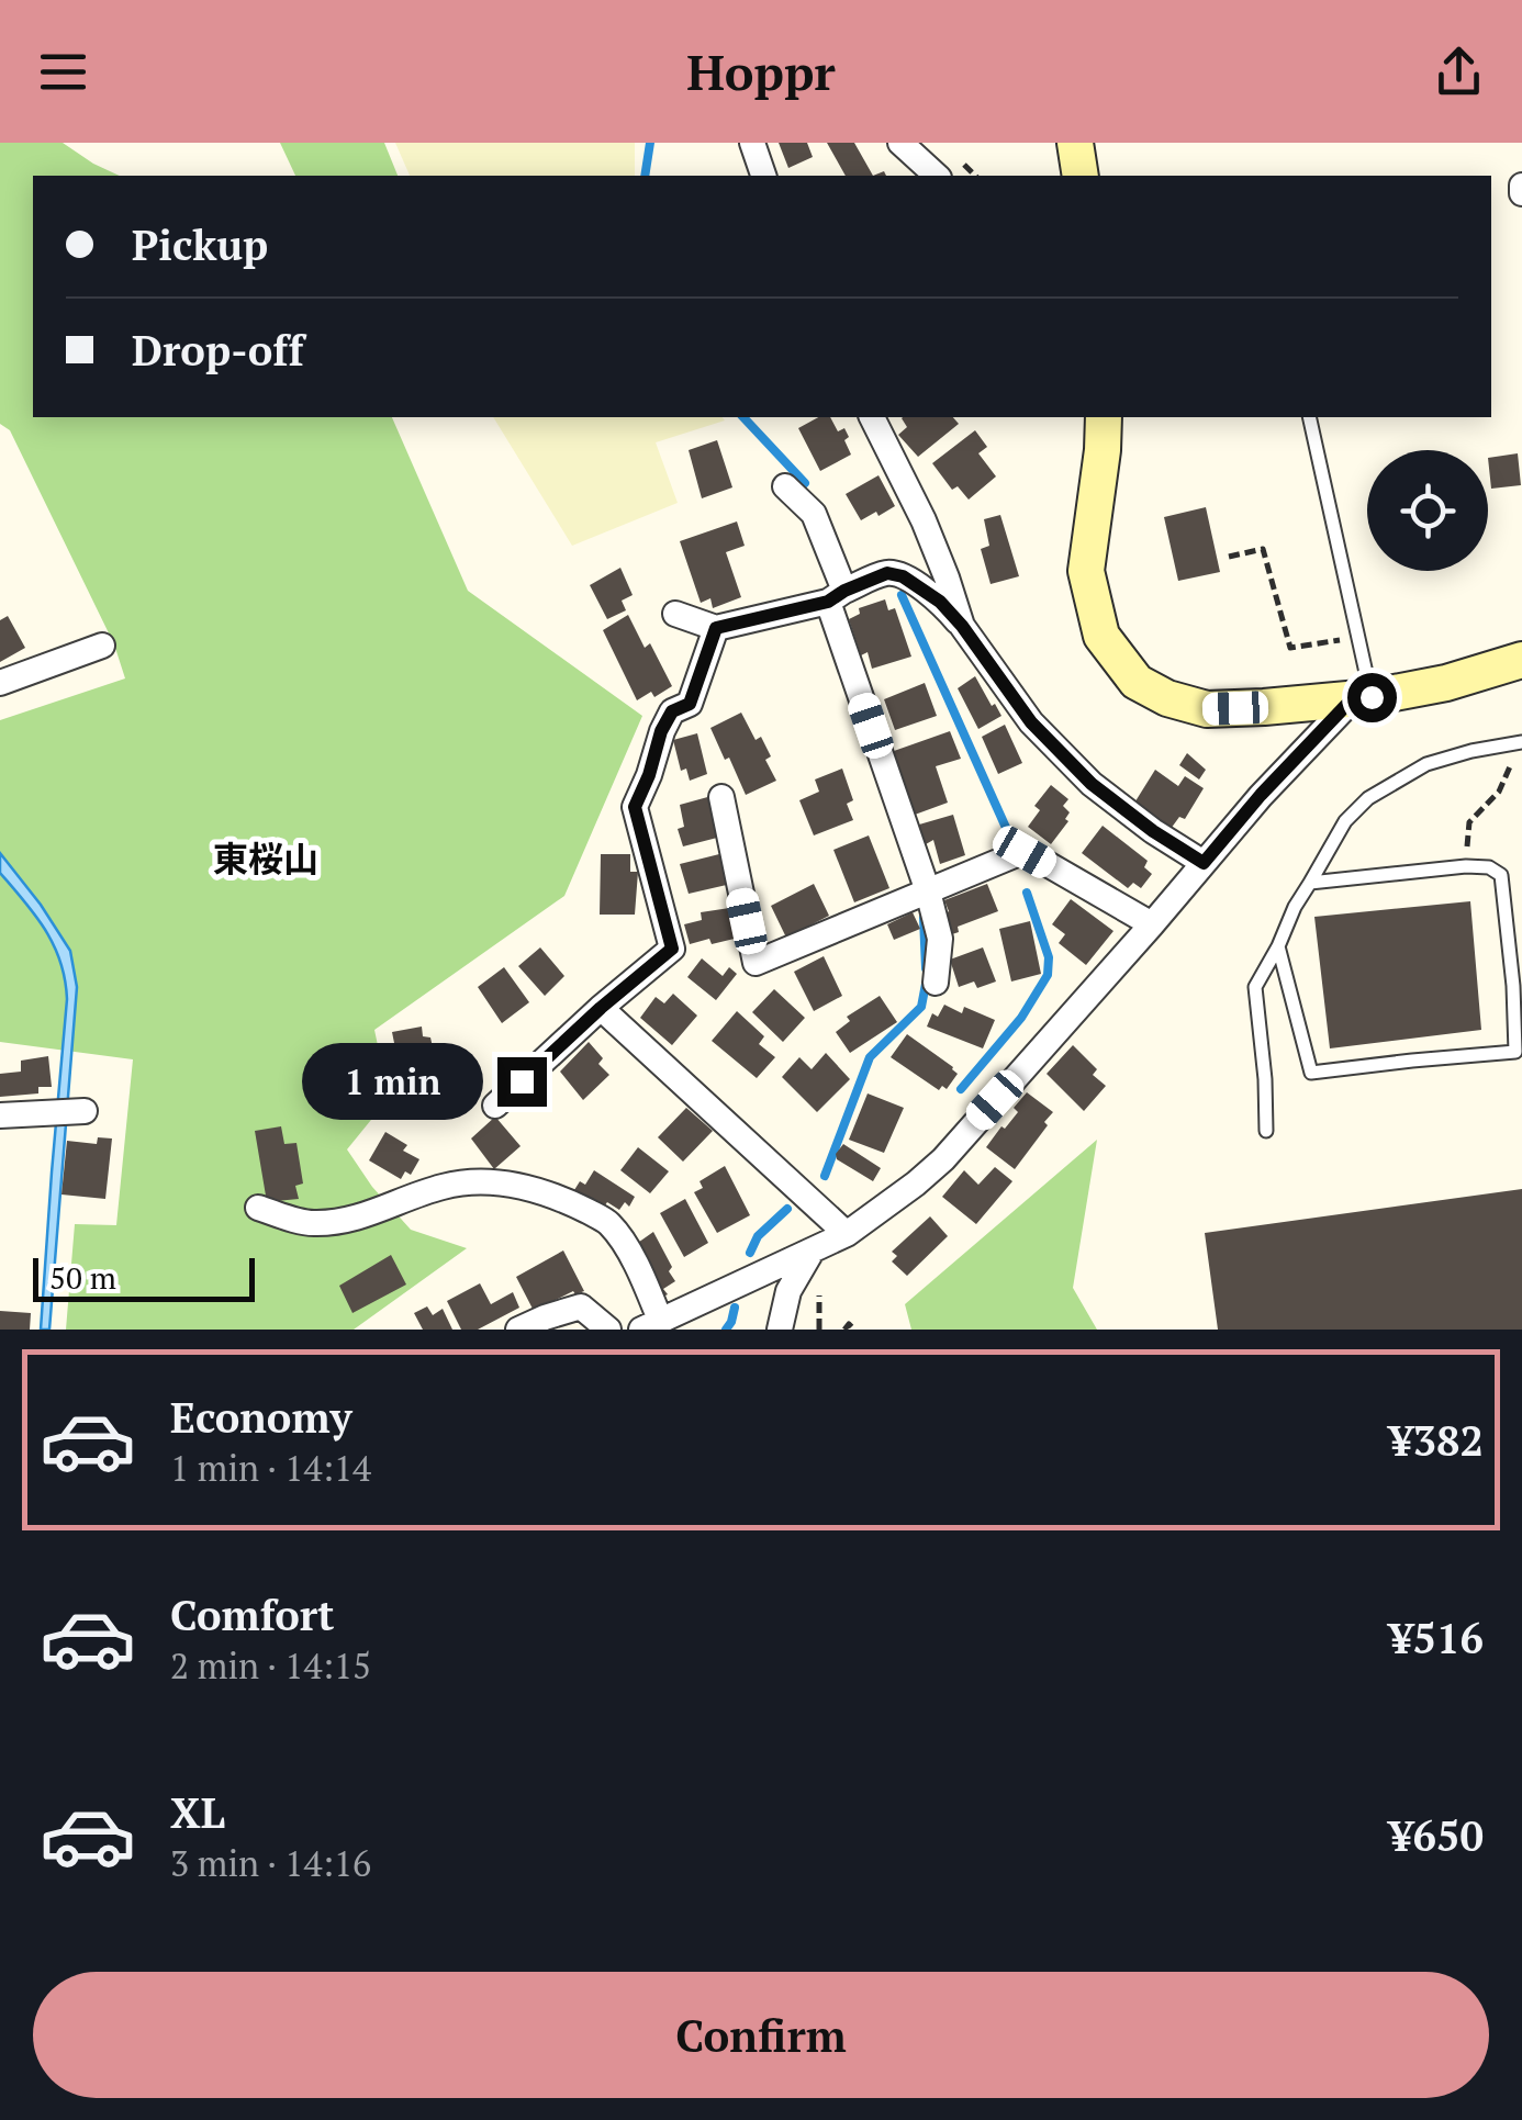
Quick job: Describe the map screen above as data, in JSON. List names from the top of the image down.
{
  "districts": ["東桜山"],
  "scale_bar": "50 m",
  "page": {
    "header": "Hoppr",
    "banner": ["Pickup", "Drop-off"],
    "bubble": "1 min",
    "scale": "50 m",
    "list": [
      {
        "name": "Economy",
        "note": "1 min · 14:14",
        "value": "¥382"
      },
      {
        "name": "Comfort",
        "note": "2 min · 14:15",
        "value": "¥516"
      },
      {
        "name": "XL",
        "note": "3 min · 14:16",
        "value": "¥650"
      }
    ],
    "buttons": "Confirm"
  }
}
